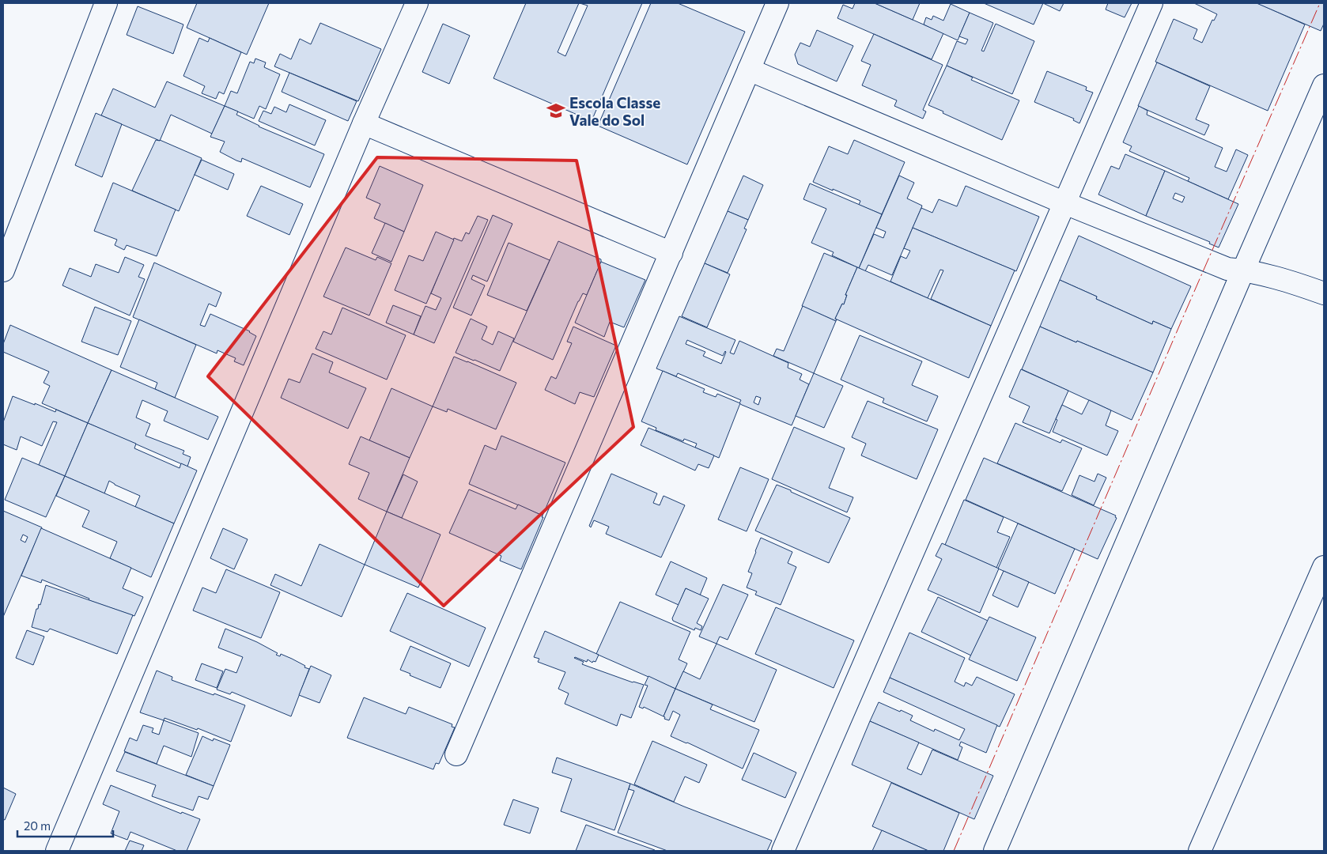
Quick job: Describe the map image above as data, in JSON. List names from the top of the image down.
{
  "places": {
    "school or university": ["Escola Classe Vale do Sol"]
  },
  "scale_bar": "20 m"
}
